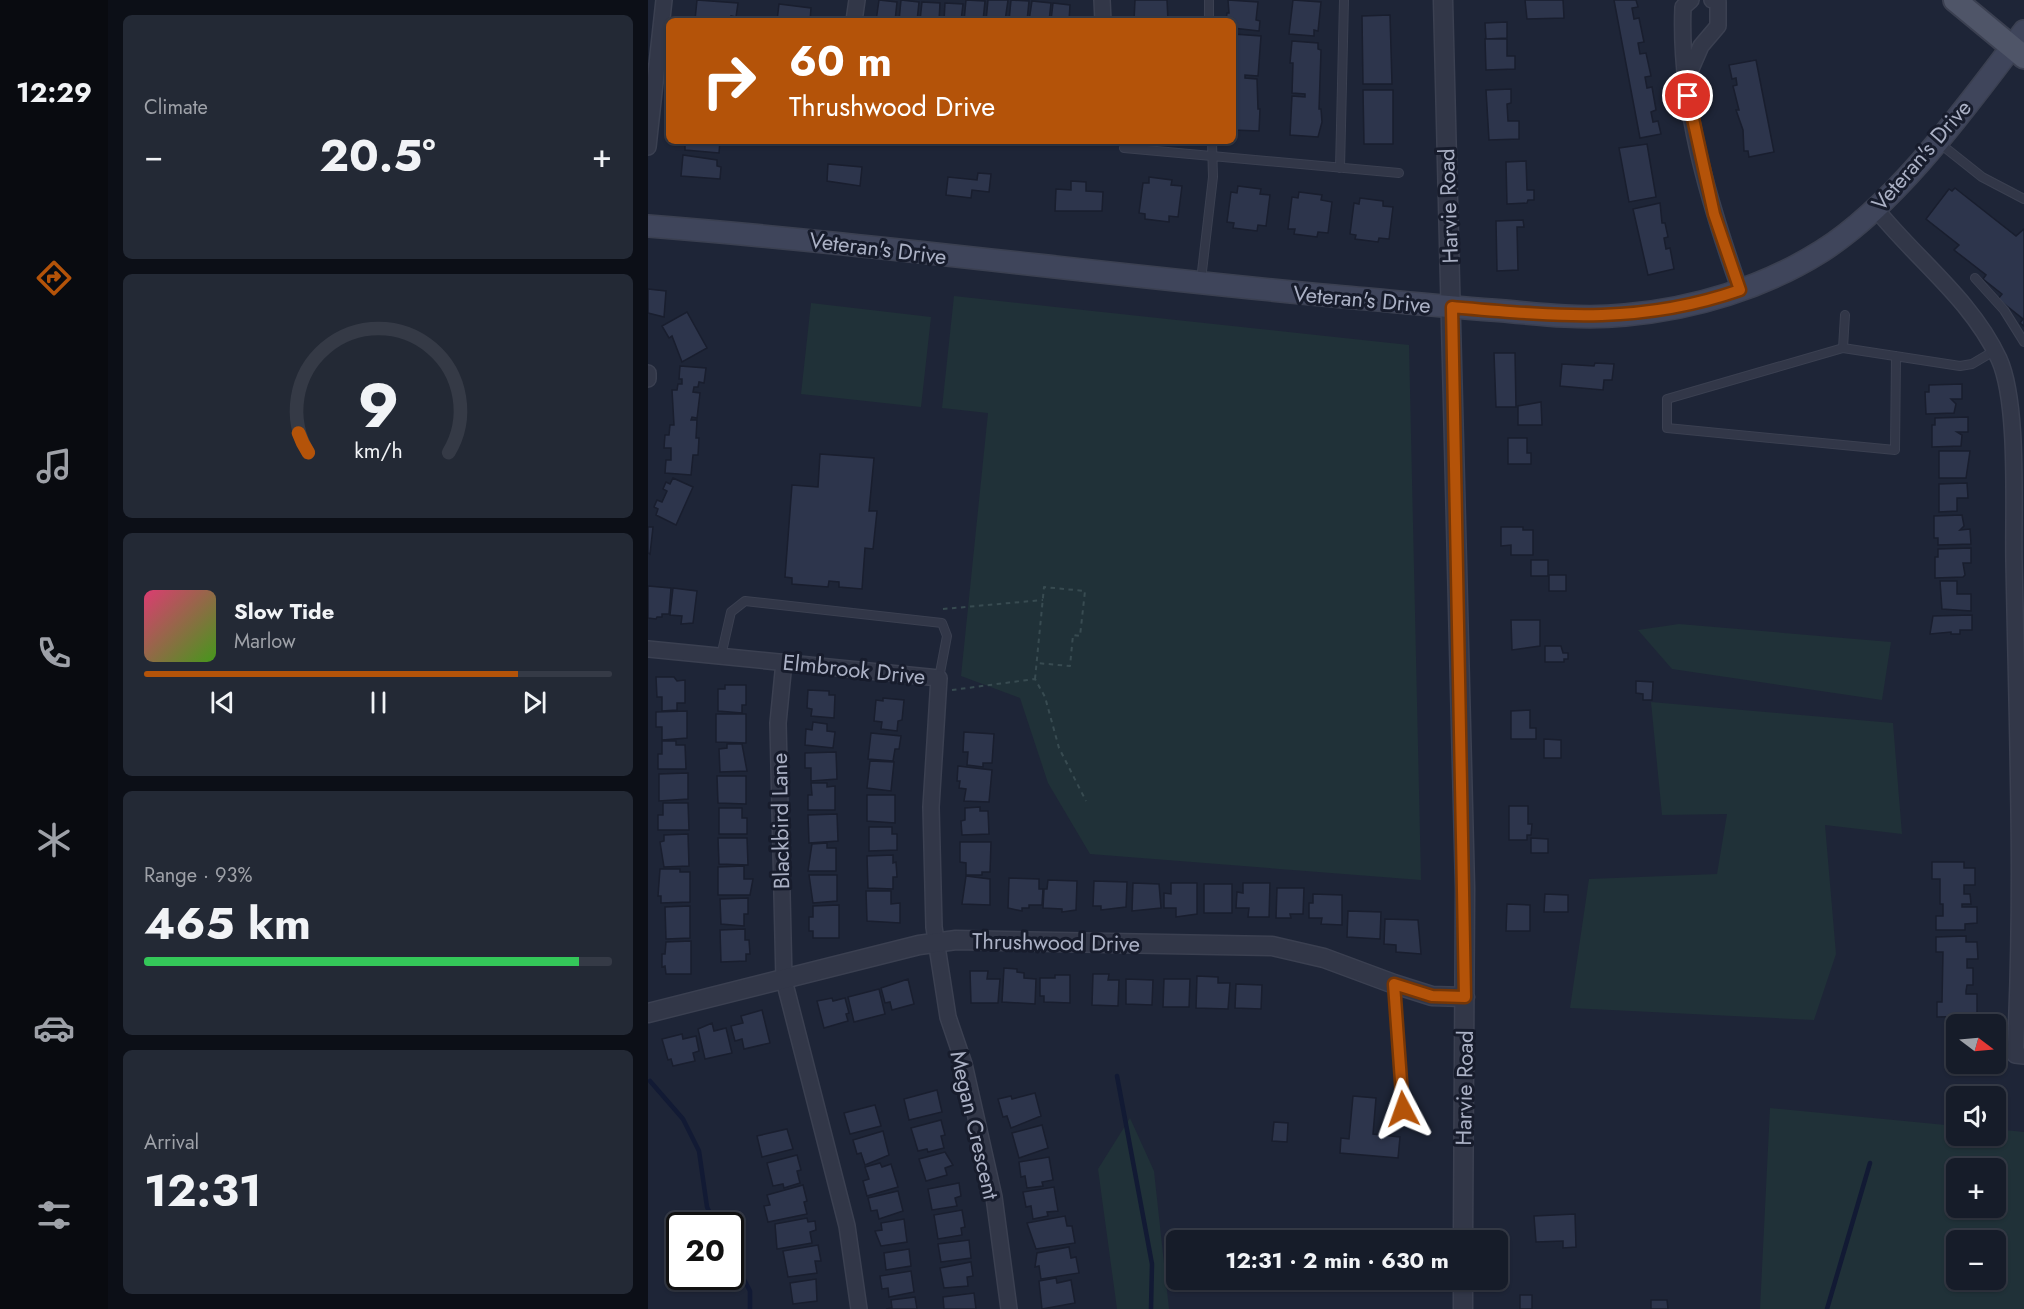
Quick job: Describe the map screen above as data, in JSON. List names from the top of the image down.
{
  "streets": {
    "main road": ["Veteran's Drive"],
    "street": [
      "Harvie Road",
      "Elmbrook Drive",
      "Blackbird Lane",
      "Thrushwood Drive",
      "Megan Crescent"
    ]
  },
  "crossings": [
    ["Veteran's Drive", "Harvie Road"],
    ["Harvie Road", "Thrushwood Drive"],
    ["Elmbrook Drive", "Blackbird Lane"],
    ["Elmbrook Drive", "Thrushwood Drive"],
    ["Elmbrook Drive", "Megan Crescent"],
    ["Blackbird Lane", "Thrushwood Drive"],
    ["Thrushwood Drive", "Megan Crescent"]
  ],
  "north": "right",
  "page": {
    "tabs": "12:29",
    "tile": [
      "Climate",
      ["Range · 93%", "465 km"],
      ["Arrival", "12:31"]
    ],
    "turn": ["60 m", "Thrushwood Drive"],
    "heat": ["−", "20.5°", "+"],
    "song": ["Slow Tide", "Marlow"],
    "map_buttons": ["+", "−"],
    "limit": "20",
    "trip": "12:31 · 2 min · 630 m",
    "gauge": ["9", "km/h"]
  }
}
